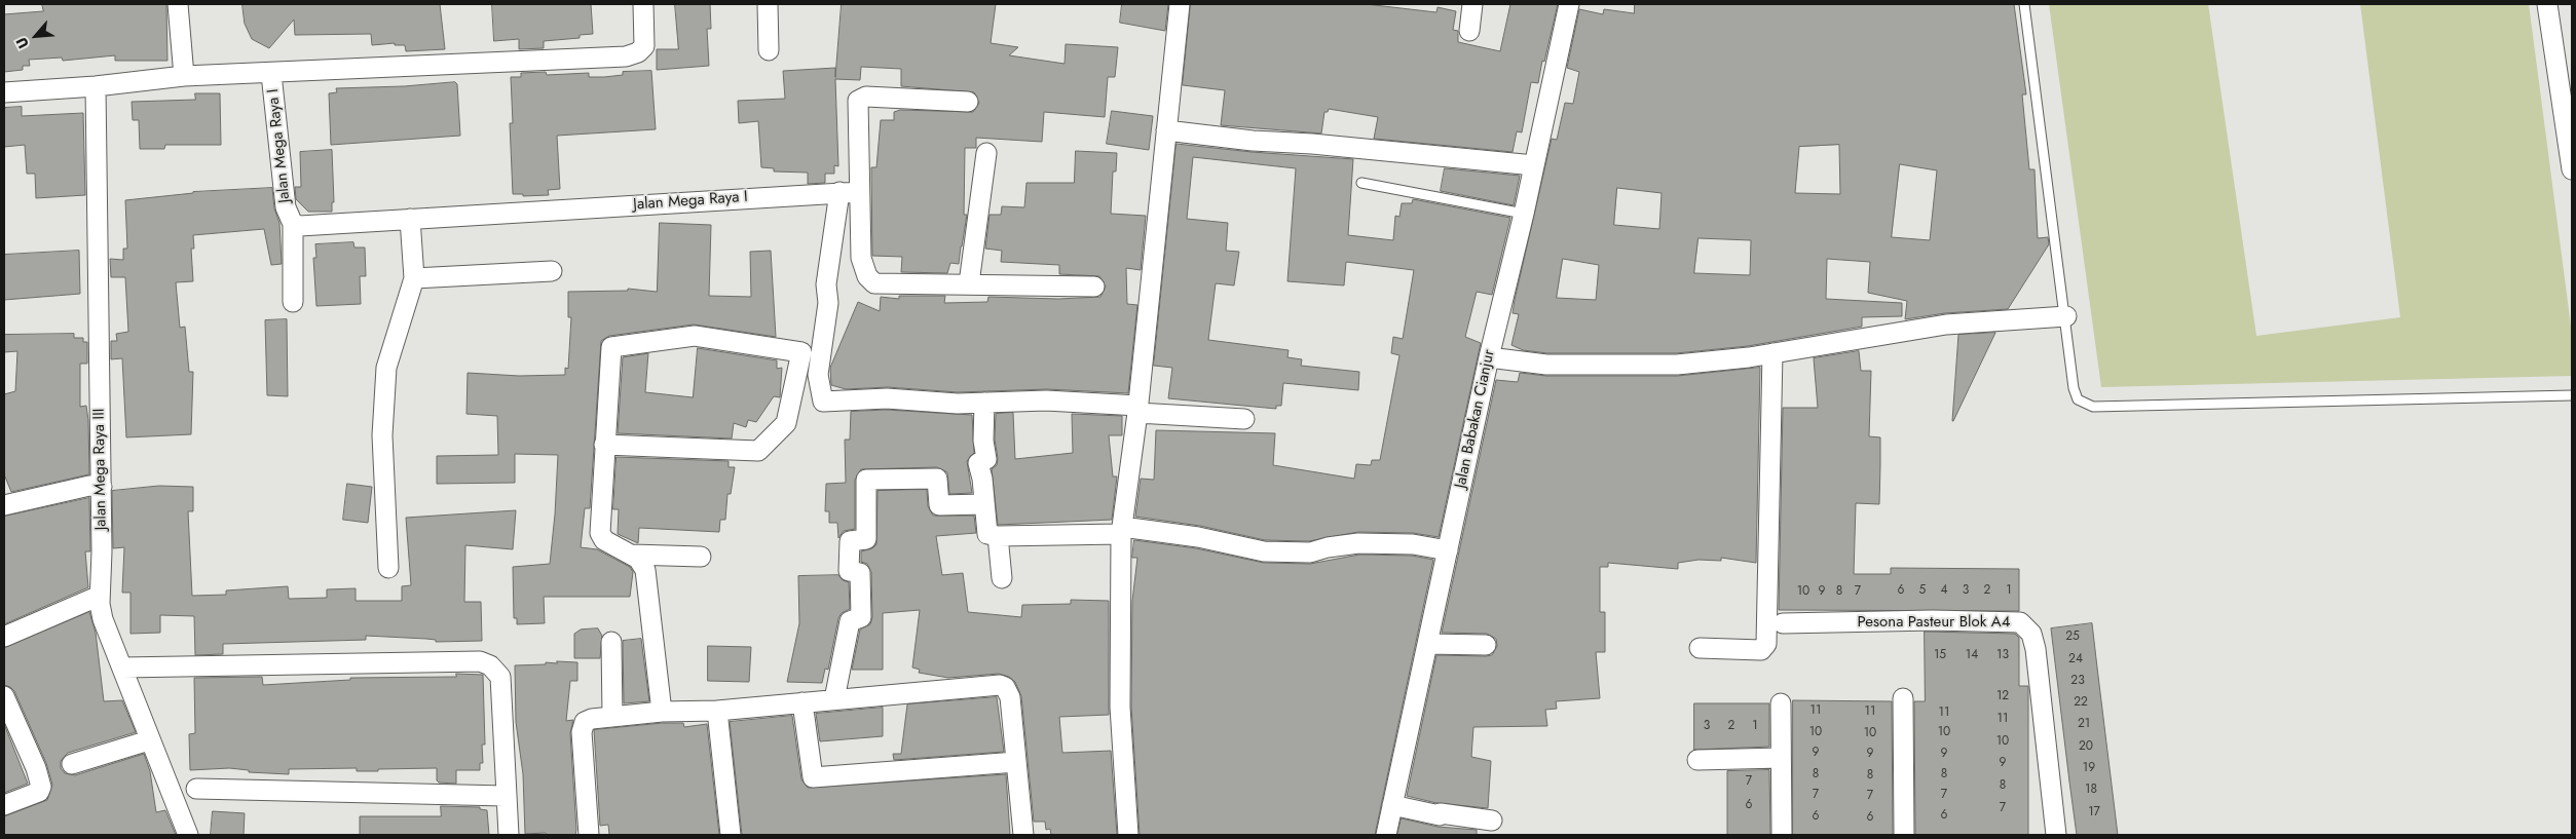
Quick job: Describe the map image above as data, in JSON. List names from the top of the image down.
{
  "streets": {
    "street": [
      "Jalan Mega Raya I",
      "Jalan Babakan Cianjur",
      "Jalan Mega Raya III",
      "Pesona Pasteur Blok A4"
    ]
  },
  "house_numbers": [
    "6",
    "5",
    "4",
    "3",
    "2",
    "1",
    "10",
    "9",
    "8",
    "7",
    "25",
    "15",
    "14",
    "13",
    "24",
    "23",
    "12",
    "22",
    "11",
    "11",
    "11",
    "11",
    "21",
    "3",
    "2",
    "1",
    "10",
    "10",
    "10",
    "10",
    "20",
    "9",
    "9",
    "9",
    "9",
    "19",
    "8",
    "8",
    "8",
    "7",
    "8",
    "18",
    "7",
    "7",
    "7",
    "6",
    "7",
    "17",
    "6",
    "6",
    "6"
  ],
  "north": "bottom left"
}
